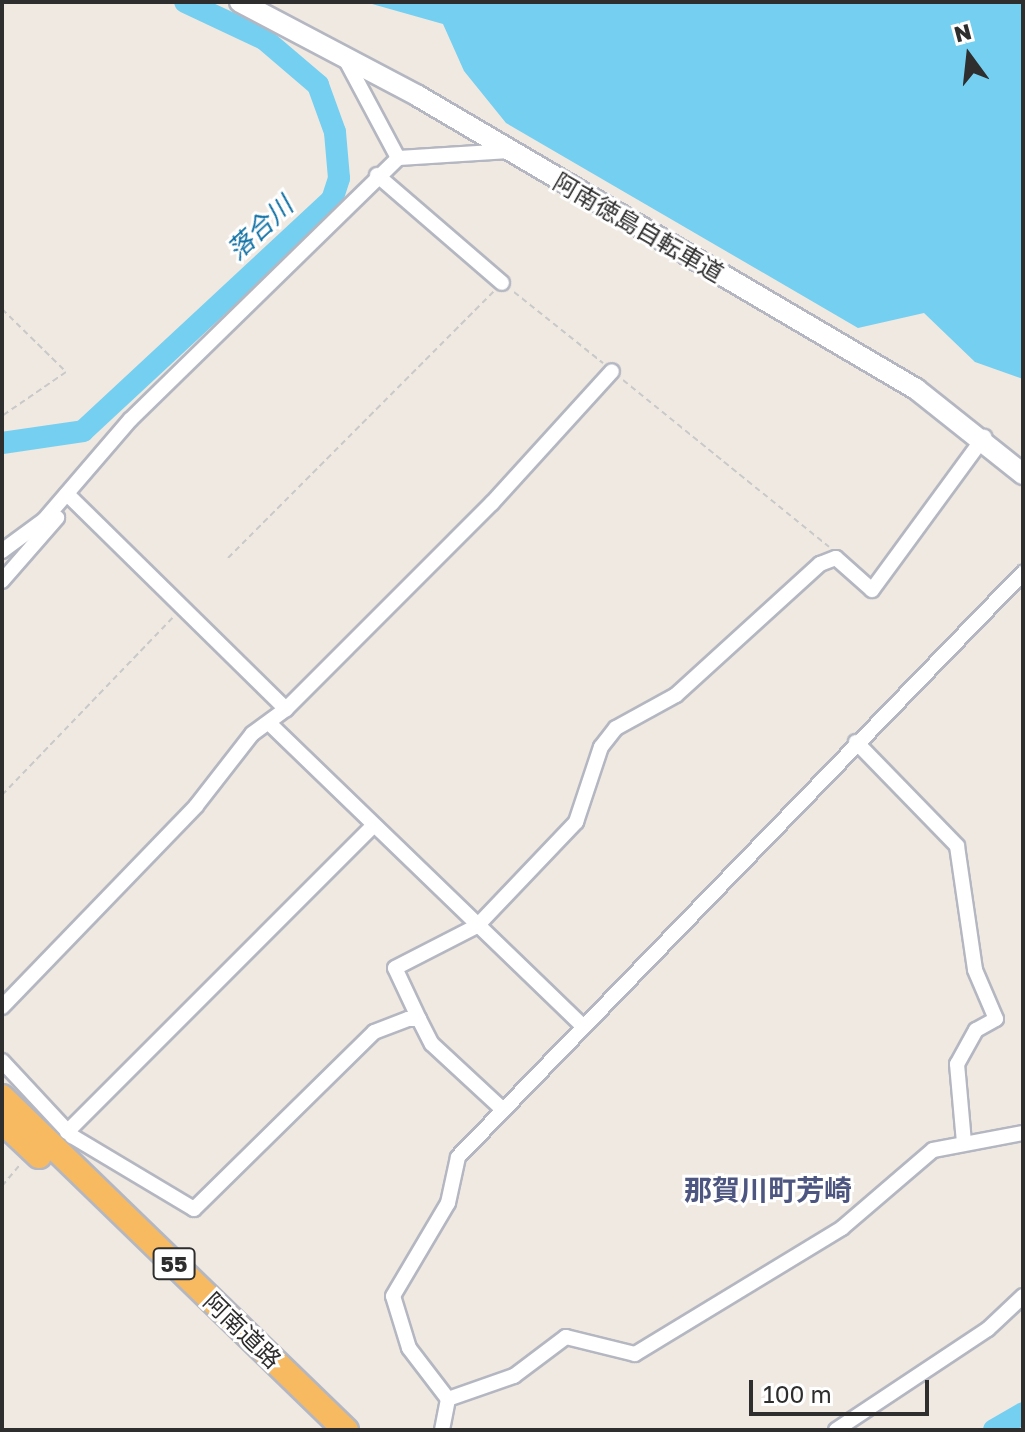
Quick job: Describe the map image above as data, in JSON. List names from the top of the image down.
{
  "streets": {
    "highway": ["55", "阿南道路"],
    "main road": ["阿南徳島自転車道"]
  },
  "districts": ["那賀川町芳崎"],
  "water": ["落合川"],
  "scale_bar": "100 m",
  "north": "top"
}
